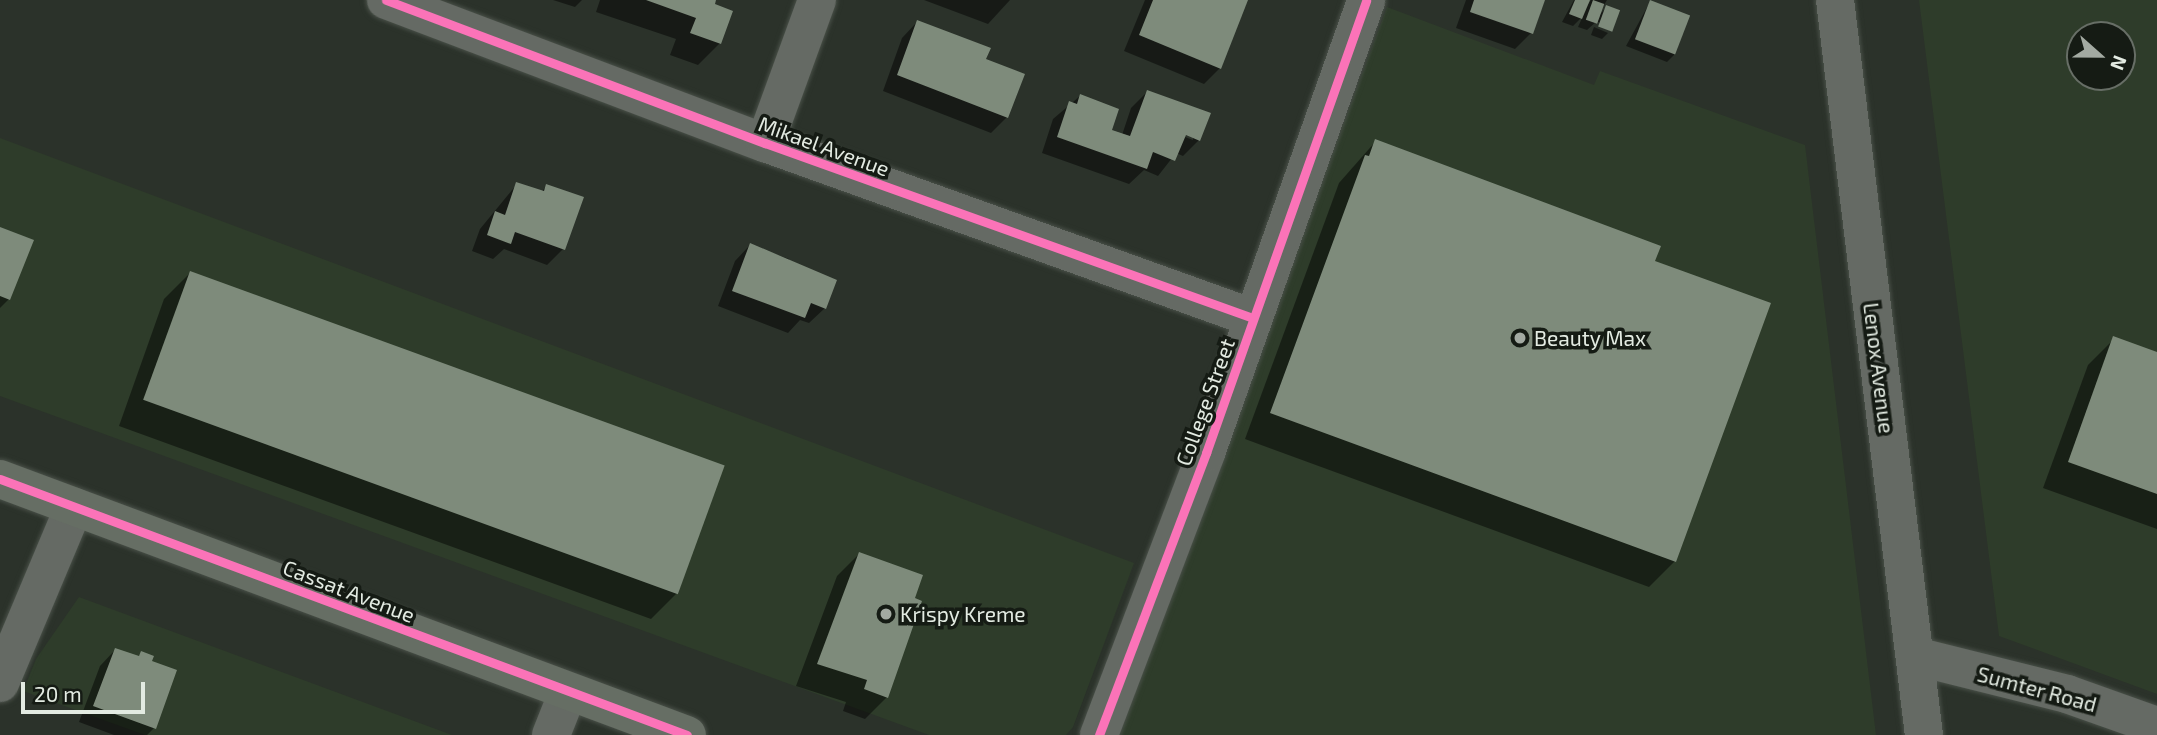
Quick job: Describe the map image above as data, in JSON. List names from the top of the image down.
{
  "streets": {
    "main road": ["Cassat Avenue"],
    "street": [
      "Mikael Avenue",
      "Lenox Avenue",
      "College Street",
      "Sumter Road"
    ]
  },
  "crossings": [
    ["Mikael Avenue", "College Street"],
    ["Lenox Avenue", "Sumter Road"]
  ],
  "places": ["Beauty Max", "Krispy Kreme"],
  "scale_bar": "20 m",
  "north": "right"
}
